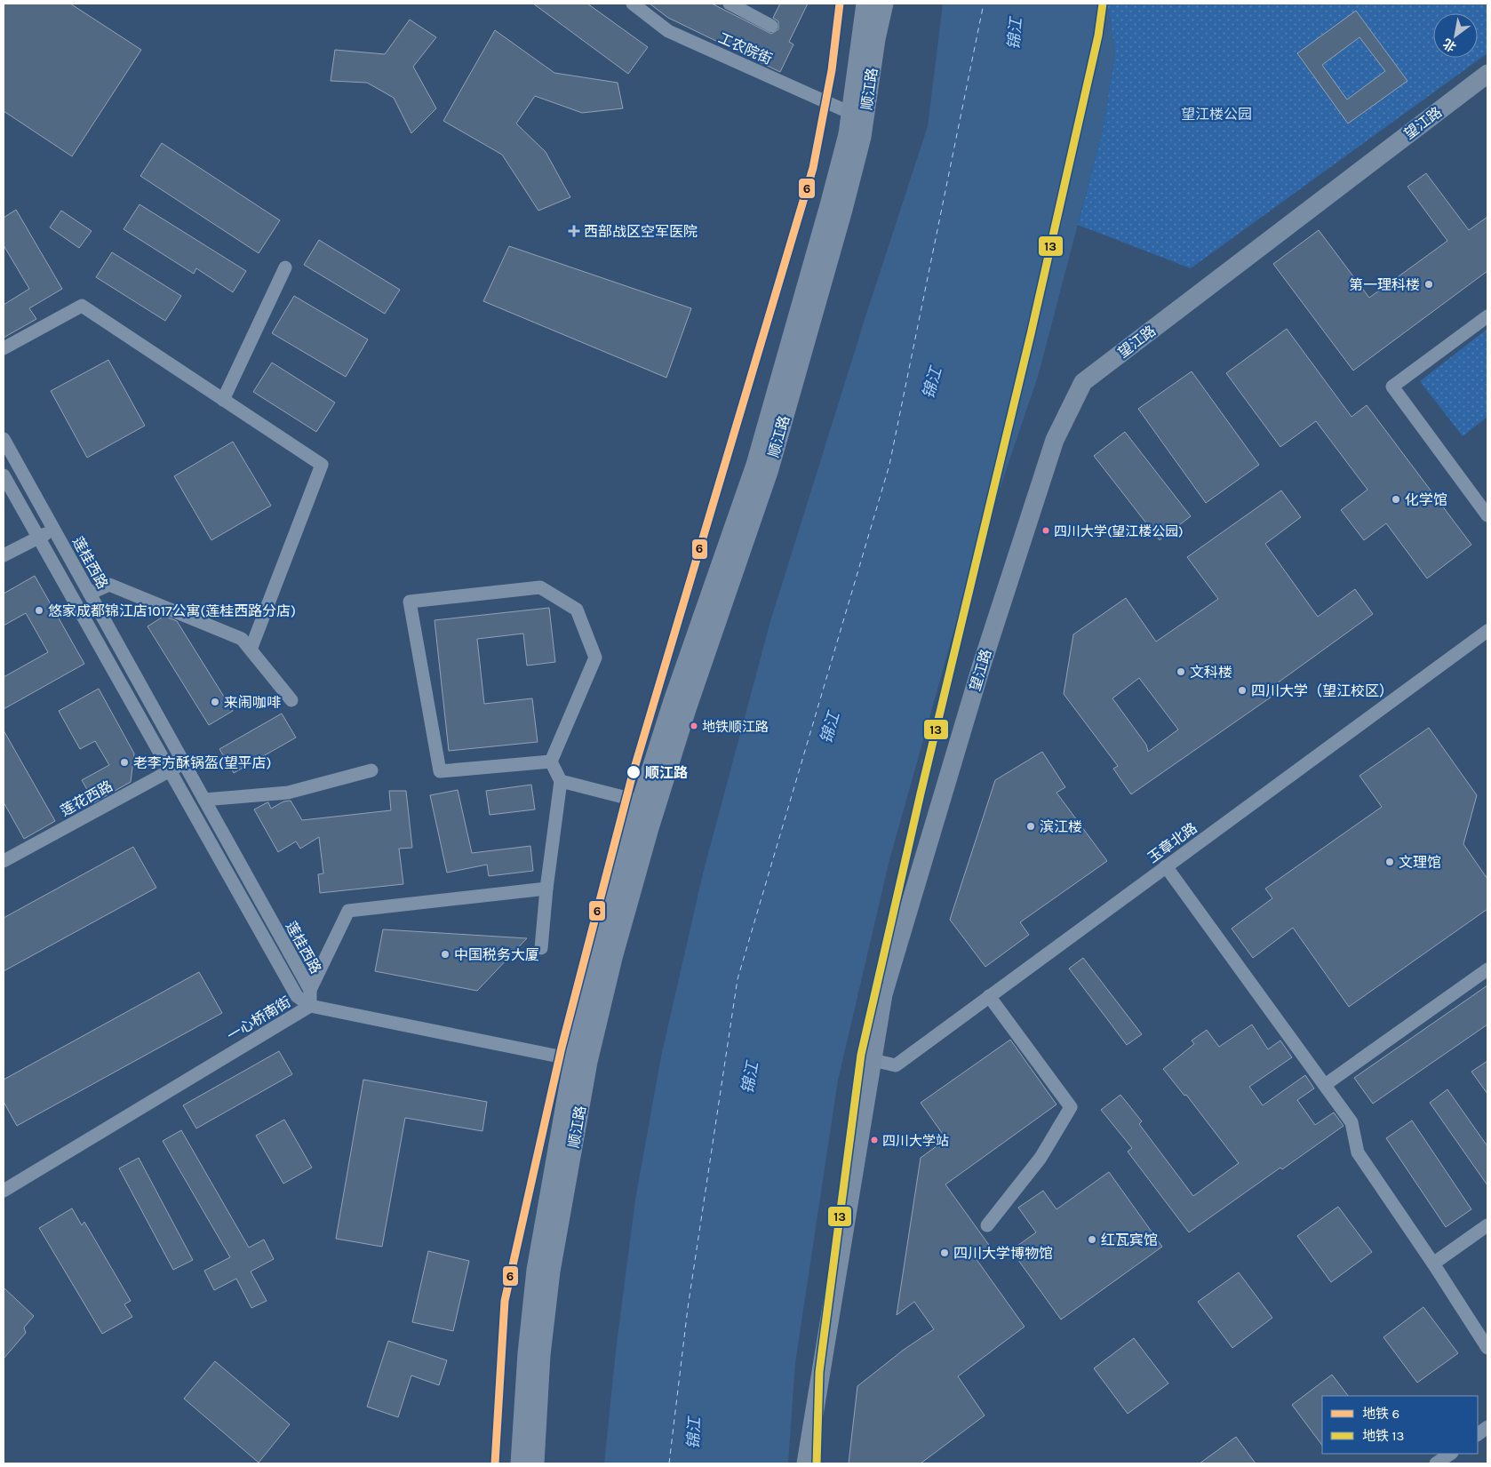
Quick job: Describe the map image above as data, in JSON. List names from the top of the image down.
{
  "streets": {
    "main road": ["顺江路", "望江路"],
    "street": [
      "工农院街",
      "莲桂西路",
      "莲花西路",
      "玉章北路",
      "一心桥南街"
    ]
  },
  "crossings": [
    ["工农院街", "顺江路"],
    ["顺江路", "一心桥南街"],
    ["望江路", "玉章北路"],
    ["莲桂西路", "莲花西路"],
    ["莲桂西路", "一心桥南街"]
  ],
  "water": ["锦江"],
  "parks": ["望江楼公园"],
  "places": {
    "health": ["西部战区空军医院"],
    "other": [
      "第一理科楼",
      "化学馆",
      "四川大学(望江楼公园)",
      "悠家成都锦江店1017公寓(莲桂西路分店)",
      "文科楼",
      "四川大学（望江校区）",
      "来闹咖啡",
      "地铁顺江路",
      "老李方酥锅盔(望平店)",
      "顺江路",
      "滨江楼",
      "文理馆",
      "中国税务大厦",
      "四川大学站",
      "红瓦宾馆",
      "四川大学博物馆"
    ]
  },
  "lines": ["metro line 6", "metro line 13"],
  "legend": ["地铁 6", "地铁 13"],
  "north": "bottom left"
}
